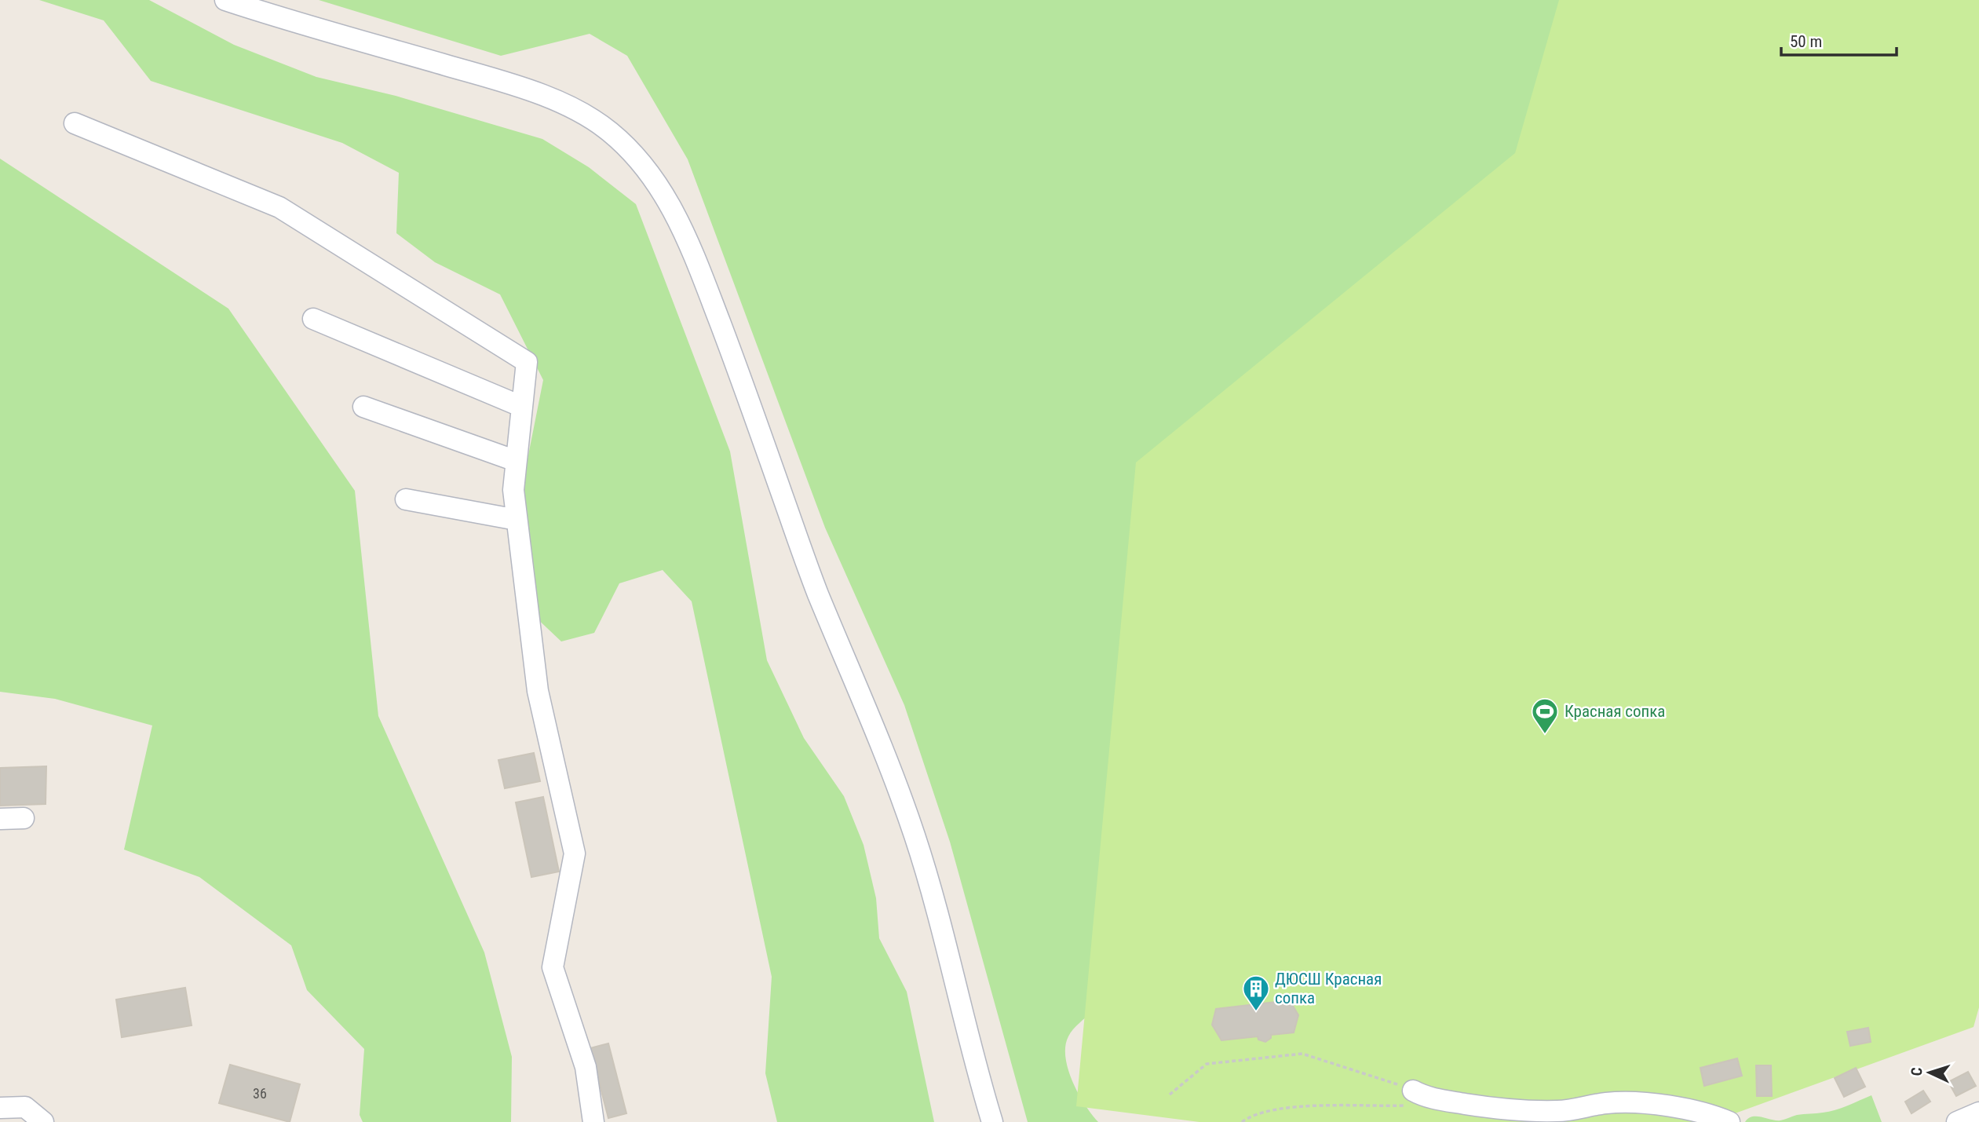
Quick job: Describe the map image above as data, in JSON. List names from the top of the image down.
{
  "places": {
    "sports": ["Красная сопка"],
    "building": ["ДЮСШ Красная сопка"]
  },
  "house_numbers": ["36"],
  "scale_bar": "50 m",
  "north": "left"
}
